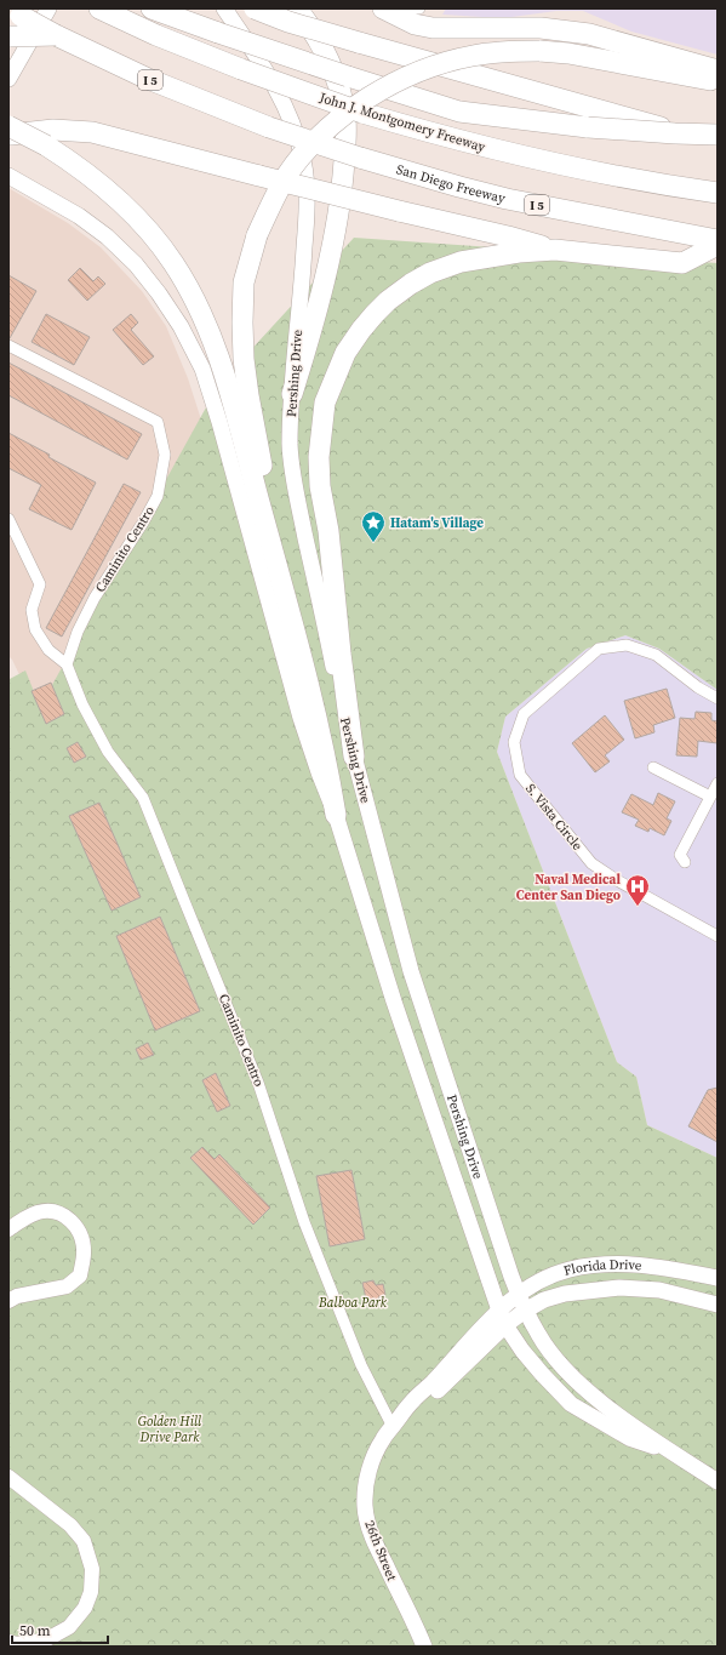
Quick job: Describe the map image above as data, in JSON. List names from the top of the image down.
{
  "streets": {
    "highway": ["I 5", "John J. Montgomery Freeway", "San Diego Freeway"],
    "main road": ["Pershing Drive", "Florida Drive", "26th Street"],
    "street": ["Caminito Centro", "S. Vista Circle"]
  },
  "crossings": [
    ["I 5", "San Diego Freeway"],
    ["Pershing Drive", "Florida Drive"],
    ["Pershing Drive", "26th Street"],
    ["Caminito Centro", "26th Street"],
    ["Florida Drive", "26th Street"]
  ],
  "parks": ["Balboa Park", "Golden Hill Drive Park"],
  "places": {
    "place": ["Hatam's Village"],
    "hospital": ["Naval Medical Center San Diego"]
  },
  "scale_bar": "50 m"
}
